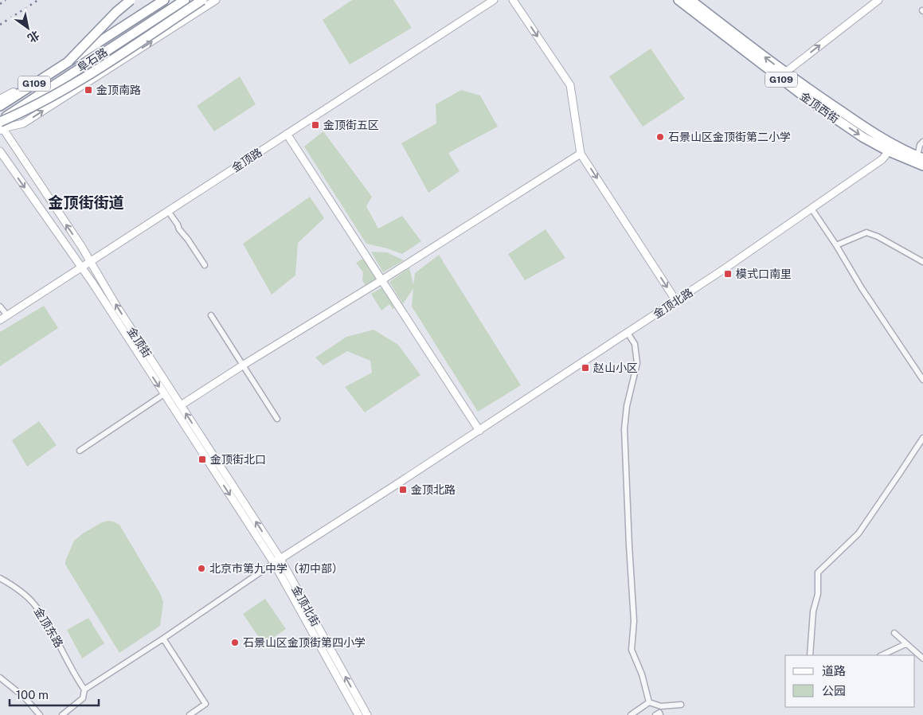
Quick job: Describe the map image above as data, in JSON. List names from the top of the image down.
{
  "streets": {
    "highway": ["阜石路", "G109", "金顶西街"],
    "street": [
      "金顶路",
      "金顶北路",
      "金顶街",
      "金顶北街",
      "金顶东路"
    ]
  },
  "crossings": [
    ["阜石路", "金顶街"],
    ["G109", "金顶西街"],
    ["G109", "金顶北路"],
    ["金顶西街", "金顶北路"],
    ["金顶路", "金顶街"],
    ["金顶北路", "金顶街"],
    ["金顶北路", "金顶北街"],
    ["金顶北路", "金顶东路"],
    ["金顶街", "金顶北街"]
  ],
  "districts": ["金顶街街道"],
  "places": {
    "transit": [
      "金顶南路",
      "金顶街五区",
      "模式口南里",
      "赵山小区",
      "金顶街北口",
      "金顶北路"
    ],
    "other": ["石景山区金顶街第二小学", "北京市第九中学（初中部）", "石景山区金顶街第四小学"]
  },
  "legend": ["道路", "公园"],
  "scale_bar": "100 m",
  "north": "bottom right"
}
